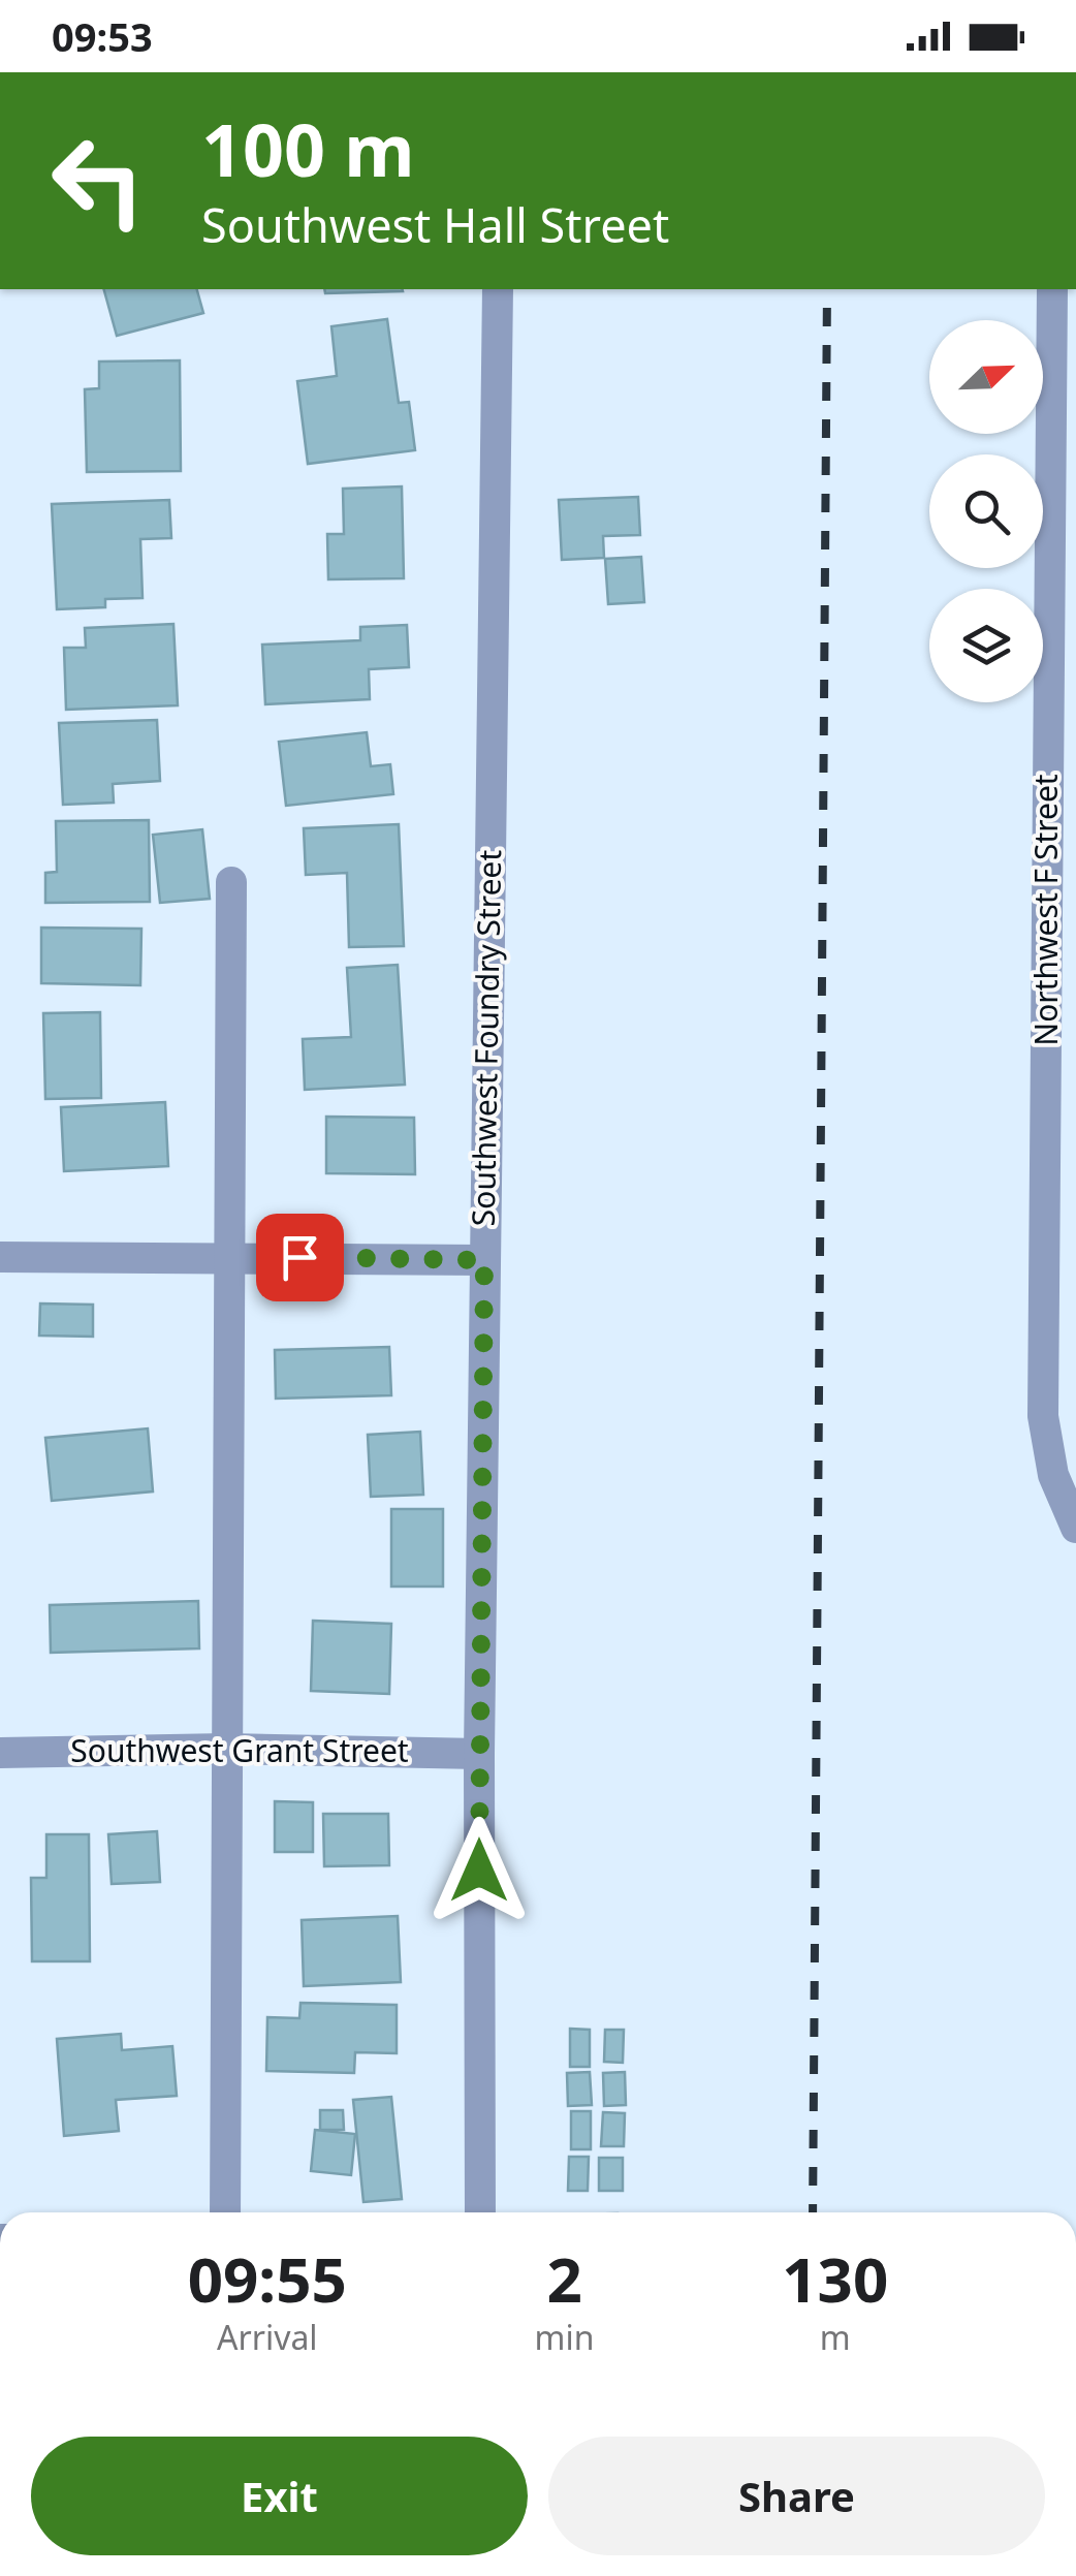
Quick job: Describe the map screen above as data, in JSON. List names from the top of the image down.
{
  "streets": {
    "street": ["Northwest F Street", "Southwest Foundry Street", "Southwest Grant Street"]
  },
  "crossings": [
    ["Southwest Foundry Street", "Southwest Grant Street"]
  ],
  "north": "top right",
  "page": {
    "status": "09:53",
    "turn": ["100 m", "Southwest Hall Street"],
    "eta": [
      "09:55",
      "Arrival",
      "2",
      "min",
      "130",
      "m"
    ],
    "buttons": ["Exit", "Share"]
  }
}
